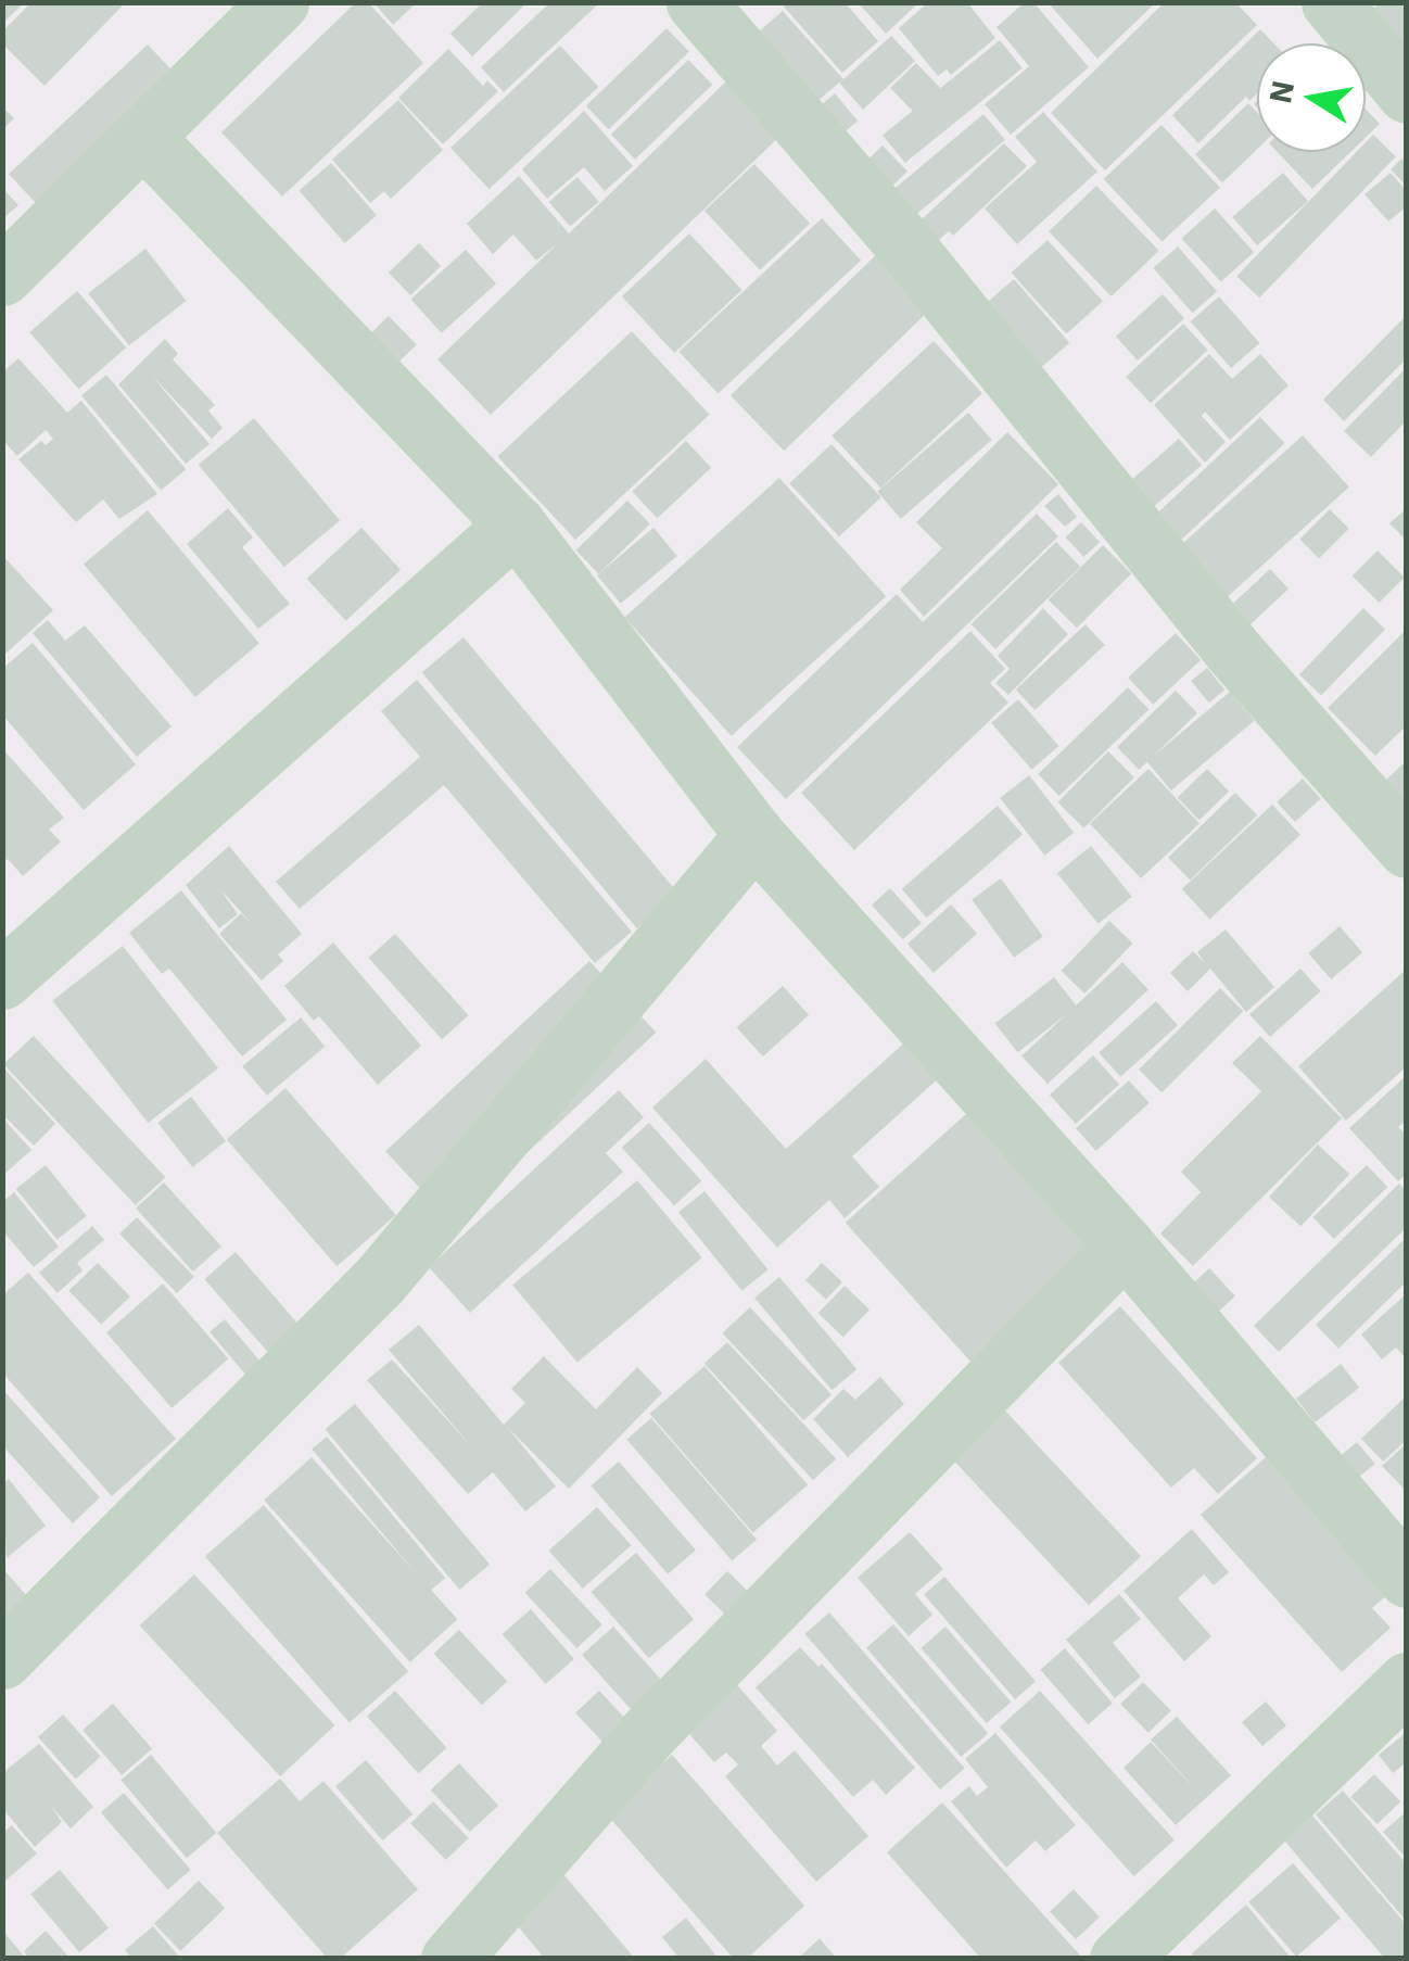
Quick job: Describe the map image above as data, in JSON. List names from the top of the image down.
{
  "north": "left"
}
